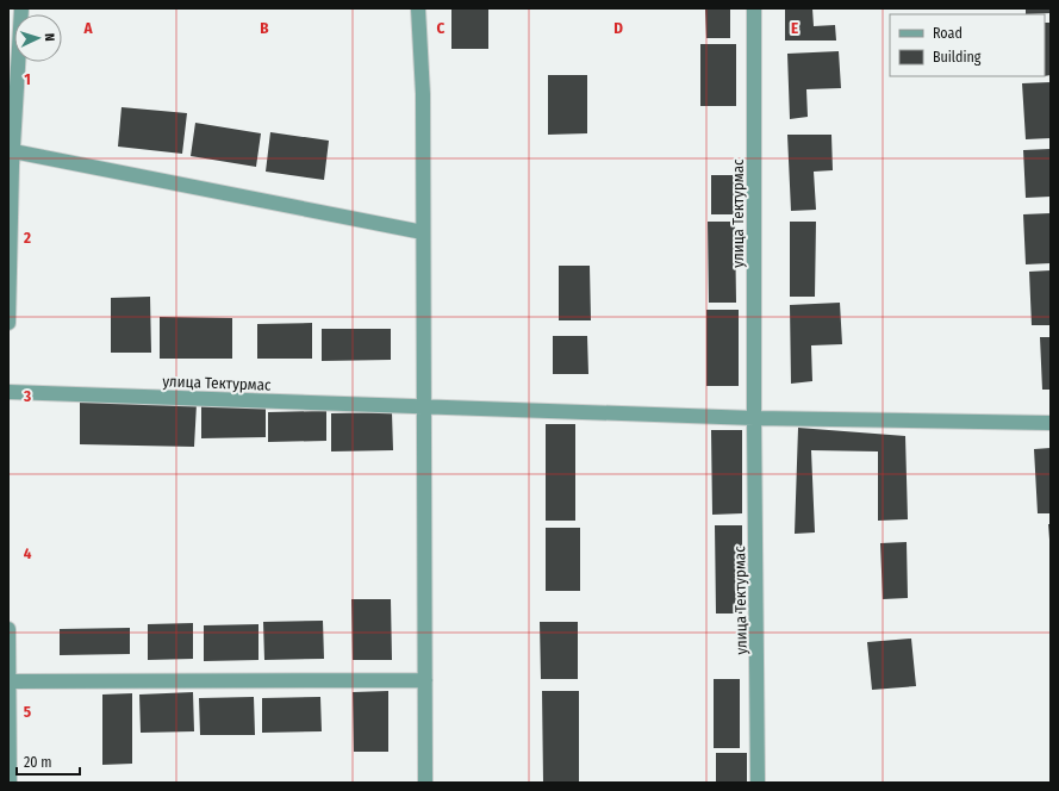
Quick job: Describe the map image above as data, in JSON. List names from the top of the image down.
{
  "streets": {
    "street": ["улица Тектурмас"]
  },
  "legend": ["Road", "Building"],
  "scale_bar": "20 m",
  "north": "right",
  "grid": {
    "columns": [
      "A",
      "B",
      "C",
      "D",
      "E"
    ],
    "rows": [
      "1",
      "2",
      "3",
      "4",
      "5"
    ]
  }
}
